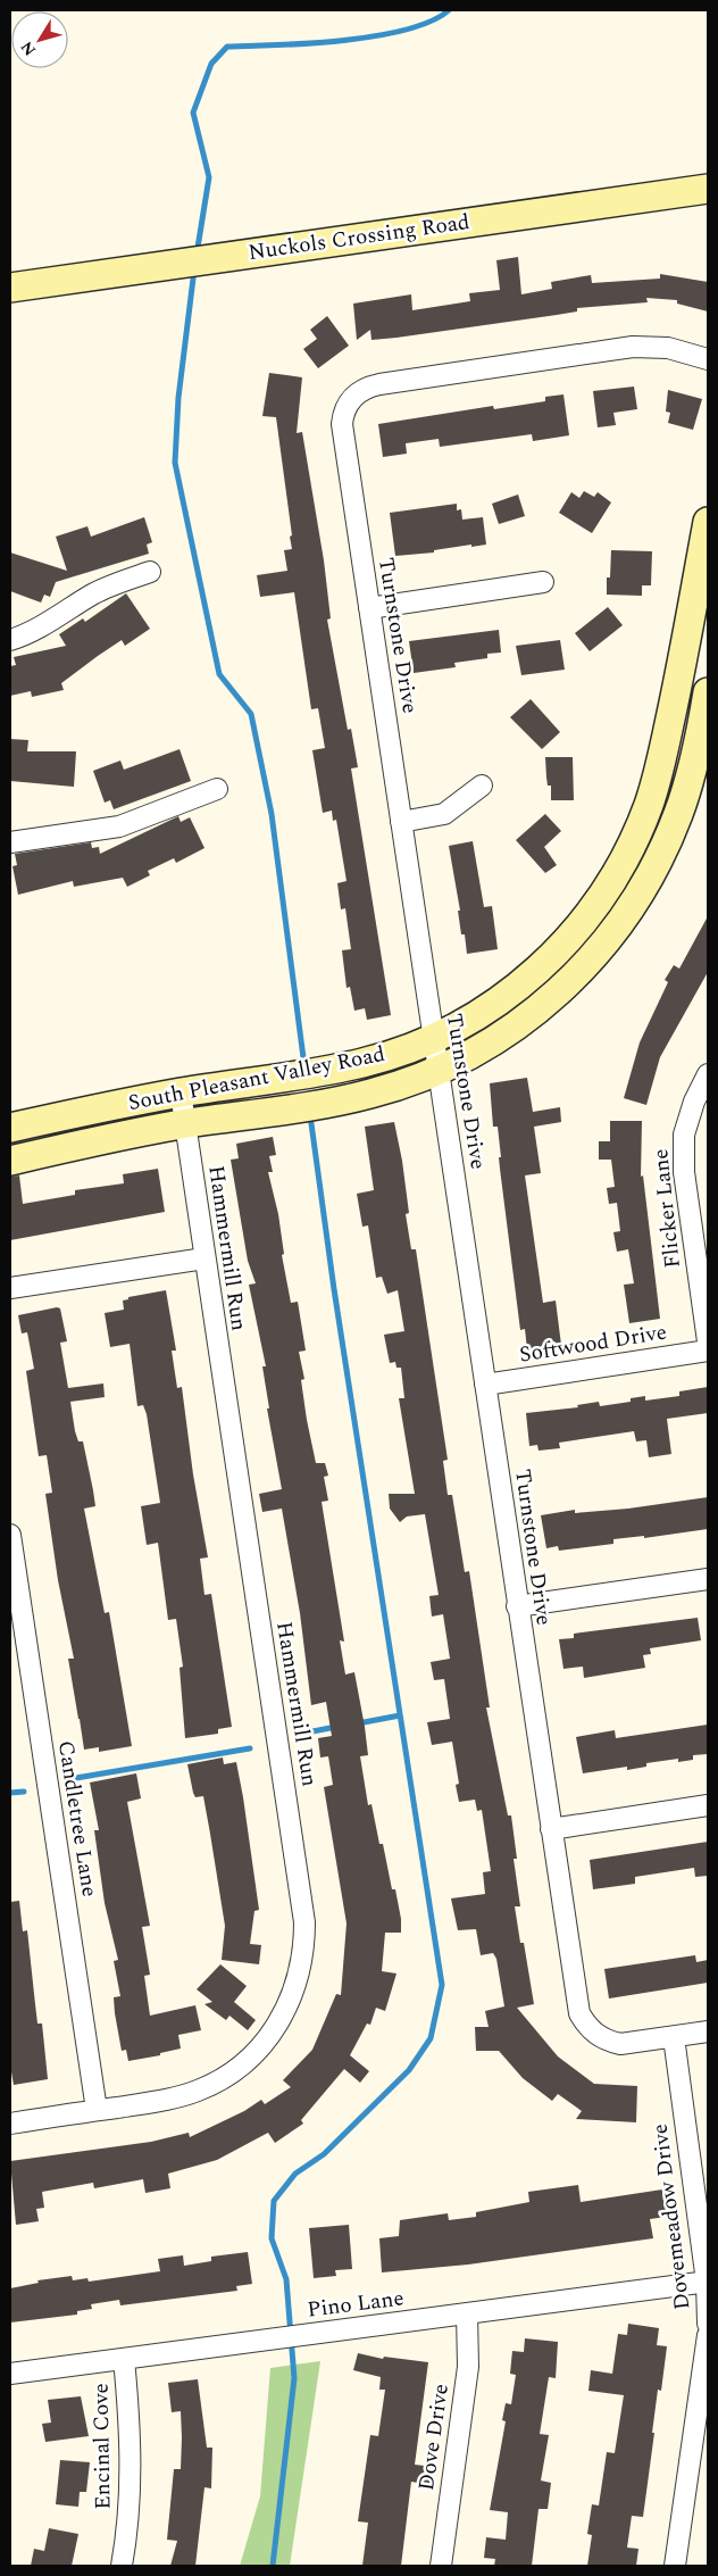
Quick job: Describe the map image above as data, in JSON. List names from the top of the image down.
{
  "streets": {
    "main road": ["Nuckols Crossing Road", "South Pleasant Valley Road"],
    "street": [
      "Turnstone Drive",
      "Flicker Lane",
      "Hammermill Run",
      "Softwood Drive",
      "Candletree Lane",
      "Dovemeadow Drive",
      "Pino Lane",
      "Dove Drive",
      "Encinal Cove"
    ]
  },
  "crossings": [
    ["Turnstone Drive", "South Pleasant Valley Road"],
    ["Turnstone Drive", "Softwood Drive"],
    ["Turnstone Drive", "Dovemeadow Drive"],
    ["South Pleasant Valley Road", "Hammermill Run"],
    ["Hammermill Run", "Candletree Lane"],
    ["Dovemeadow Drive", "Pino Lane"],
    ["Pino Lane", "Dove Drive"],
    ["Pino Lane", "Encinal Cove"]
  ],
  "north": "bottom left"
}
